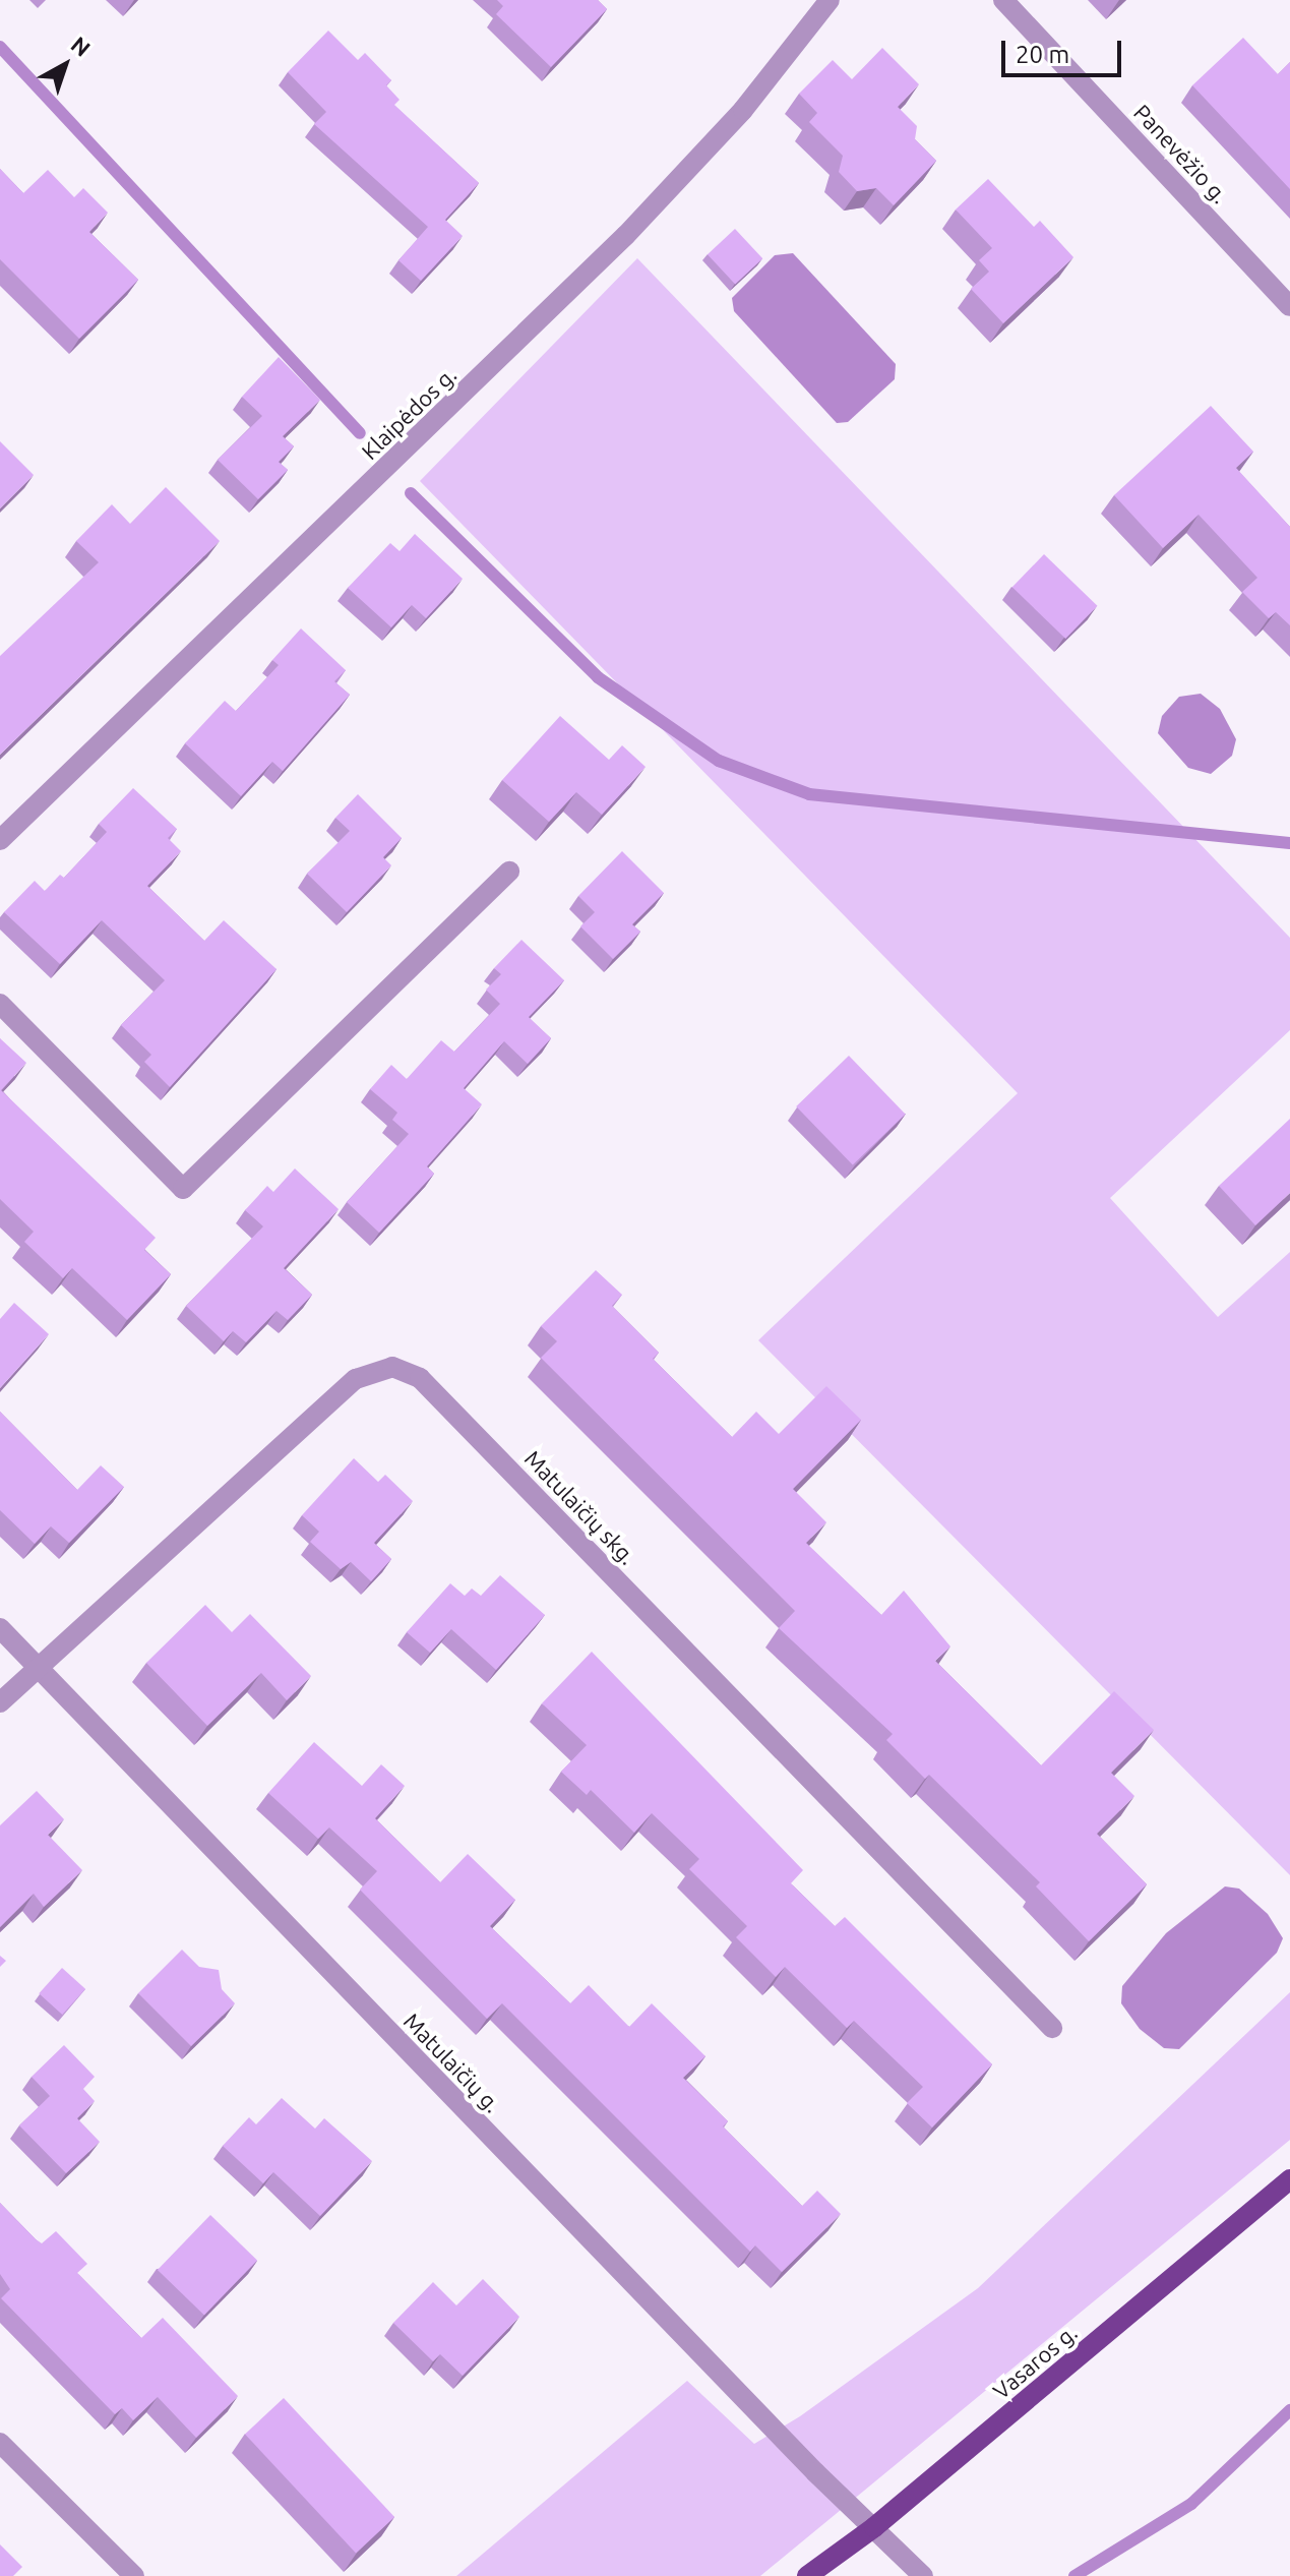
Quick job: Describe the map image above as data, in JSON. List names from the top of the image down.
{
  "streets": {
    "main road": ["Vasaros g."],
    "street": [
      "Panevėžio g.",
      "Klaipėdos g.",
      "Matulaičių skg.",
      "Matulaičių g."
    ]
  },
  "crossings": [
    ["Matulaičių skg.", "Matulaičių g."],
    ["Matulaičių g.", "Vasaros g."]
  ],
  "scale_bar": "20 m",
  "north": "top right"
}
